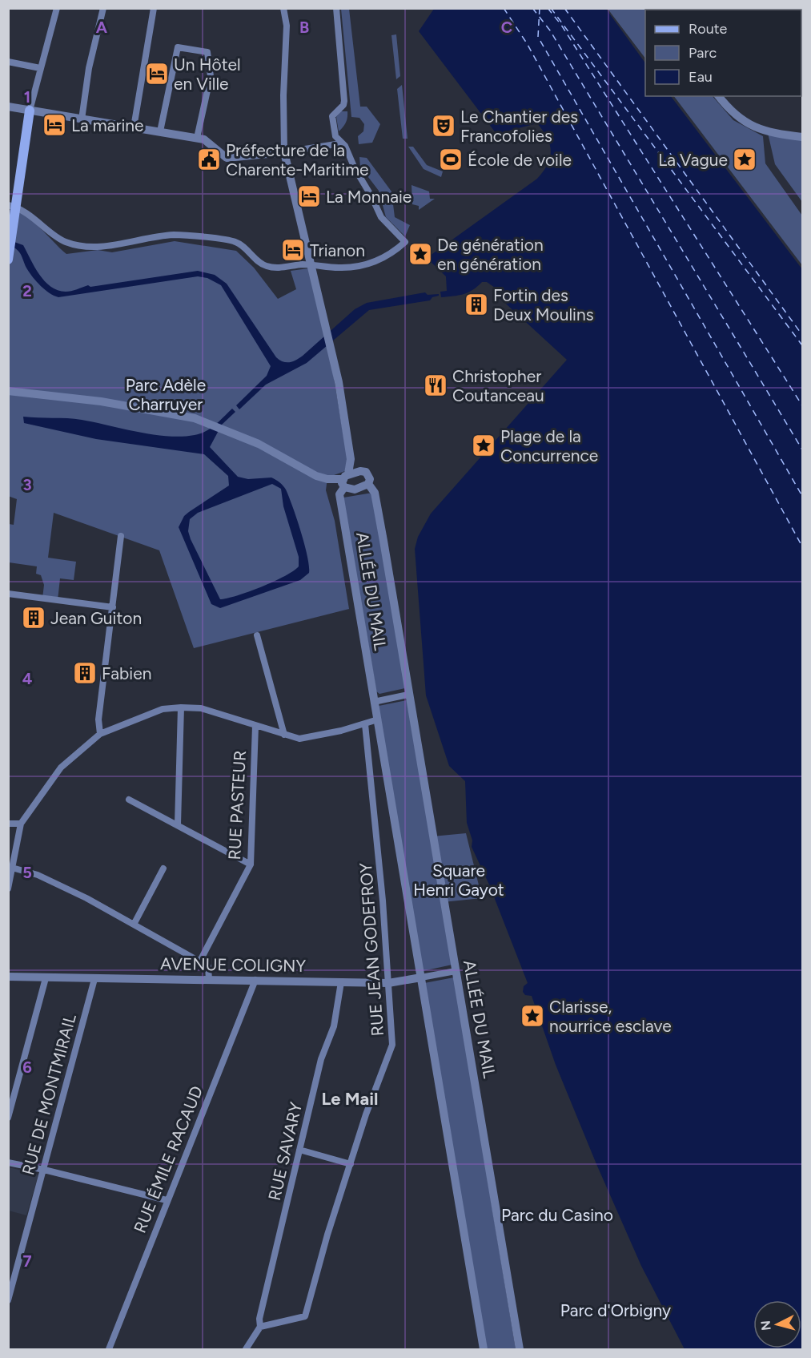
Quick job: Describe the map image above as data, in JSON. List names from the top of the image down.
{
  "streets": {
    "street": [
      "ALLÉE DU MAIL",
      "RUE PASTEUR",
      "RUE JEAN GODEFROY",
      "AVENUE COLIGNY",
      "RUE DE MONTMIRAIL",
      "RUE SAVARY",
      "RUE ÉMILE RACAUD"
    ]
  },
  "crossings": [
    ["ALLÉE DU MAIL", "AVENUE COLIGNY"],
    ["RUE JEAN GODEFROY", "AVENUE COLIGNY"],
    ["RUE JEAN GODEFROY", "RUE SAVARY"],
    ["AVENUE COLIGNY", "RUE DE MONTMIRAIL"],
    ["AVENUE COLIGNY", "RUE SAVARY"],
    ["AVENUE COLIGNY", "RUE ÉMILE RACAUD"]
  ],
  "districts": ["Le Mail"],
  "parks": [
    "Parc Adèle Charruyer",
    "Square Henri Gayot",
    "Parc du Casino",
    "Parc d'Orbigny"
  ],
  "places": {
    "hotel": [
      "Un Hôtel en Ville",
      "La marine",
      "La Monnaie",
      "Trianon"
    ],
    "theatre": ["Le Chantier des Francofolies"],
    "public building": ["Préfecture de la Charente-Maritime"],
    "sports": ["École de voile"],
    "place": [
      "La Vague",
      "De génération en génération",
      "Plage de la Concurrence",
      "Clarisse, nourrice esclave"
    ],
    "building": ["Fortin des Deux Moulins", "Jean Guiton", "Fabien"],
    "restaurant": ["Christopher Coutanceau"]
  },
  "legend": ["Route", "Parc", "Eau"],
  "north": "left",
  "grid": {
    "columns": ["A", "B", "C"],
    "rows": [
      "1",
      "2",
      "3",
      "4",
      "5",
      "6",
      "7"
    ]
  }
}
